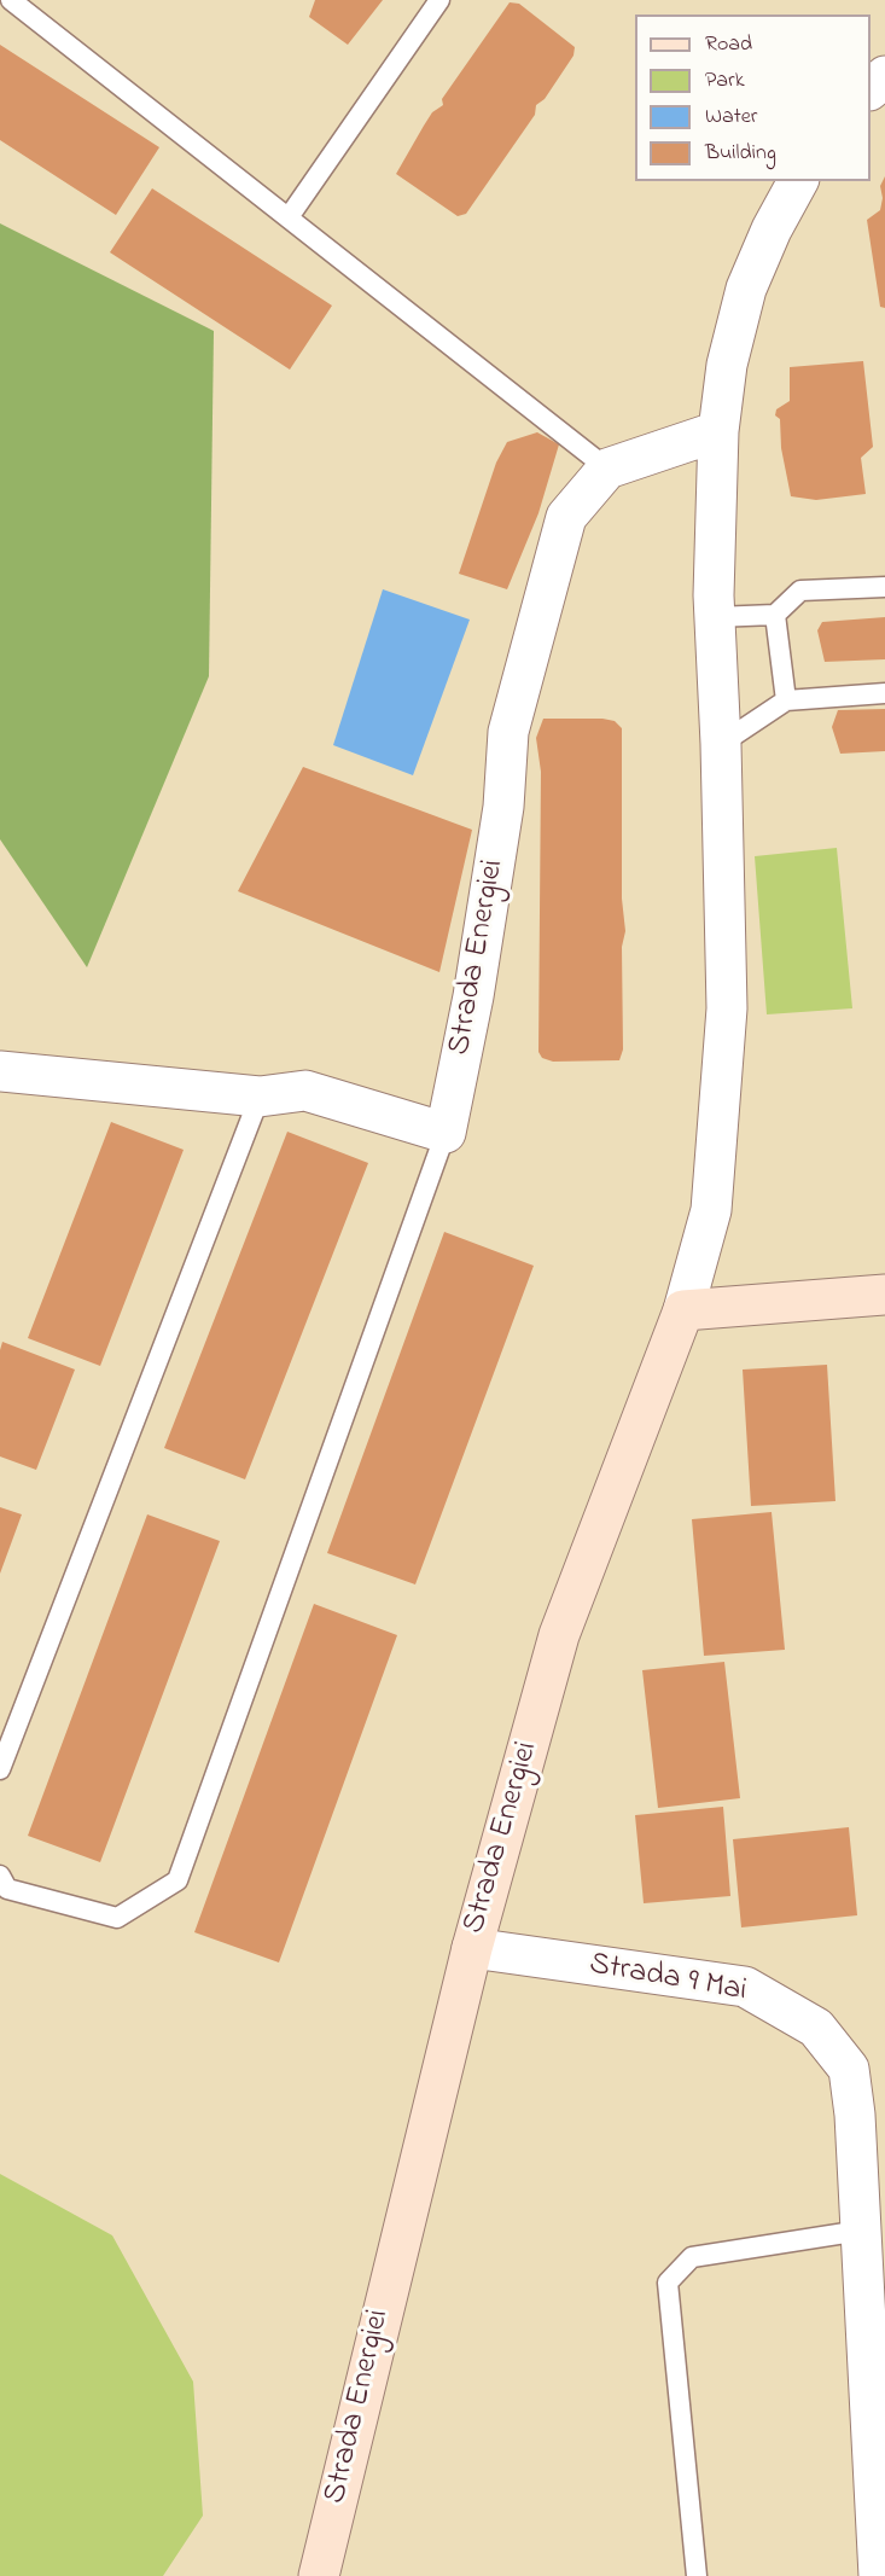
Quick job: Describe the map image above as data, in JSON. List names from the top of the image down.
{
  "streets": {
    "street": ["Strada Energiei", "Strada 9 Mai"]
  },
  "crossings": [
    ["Strada Energiei", "Strada 9 Mai"]
  ],
  "legend": [
    "Road",
    "Park",
    "Water",
    "Building"
  ]
}
